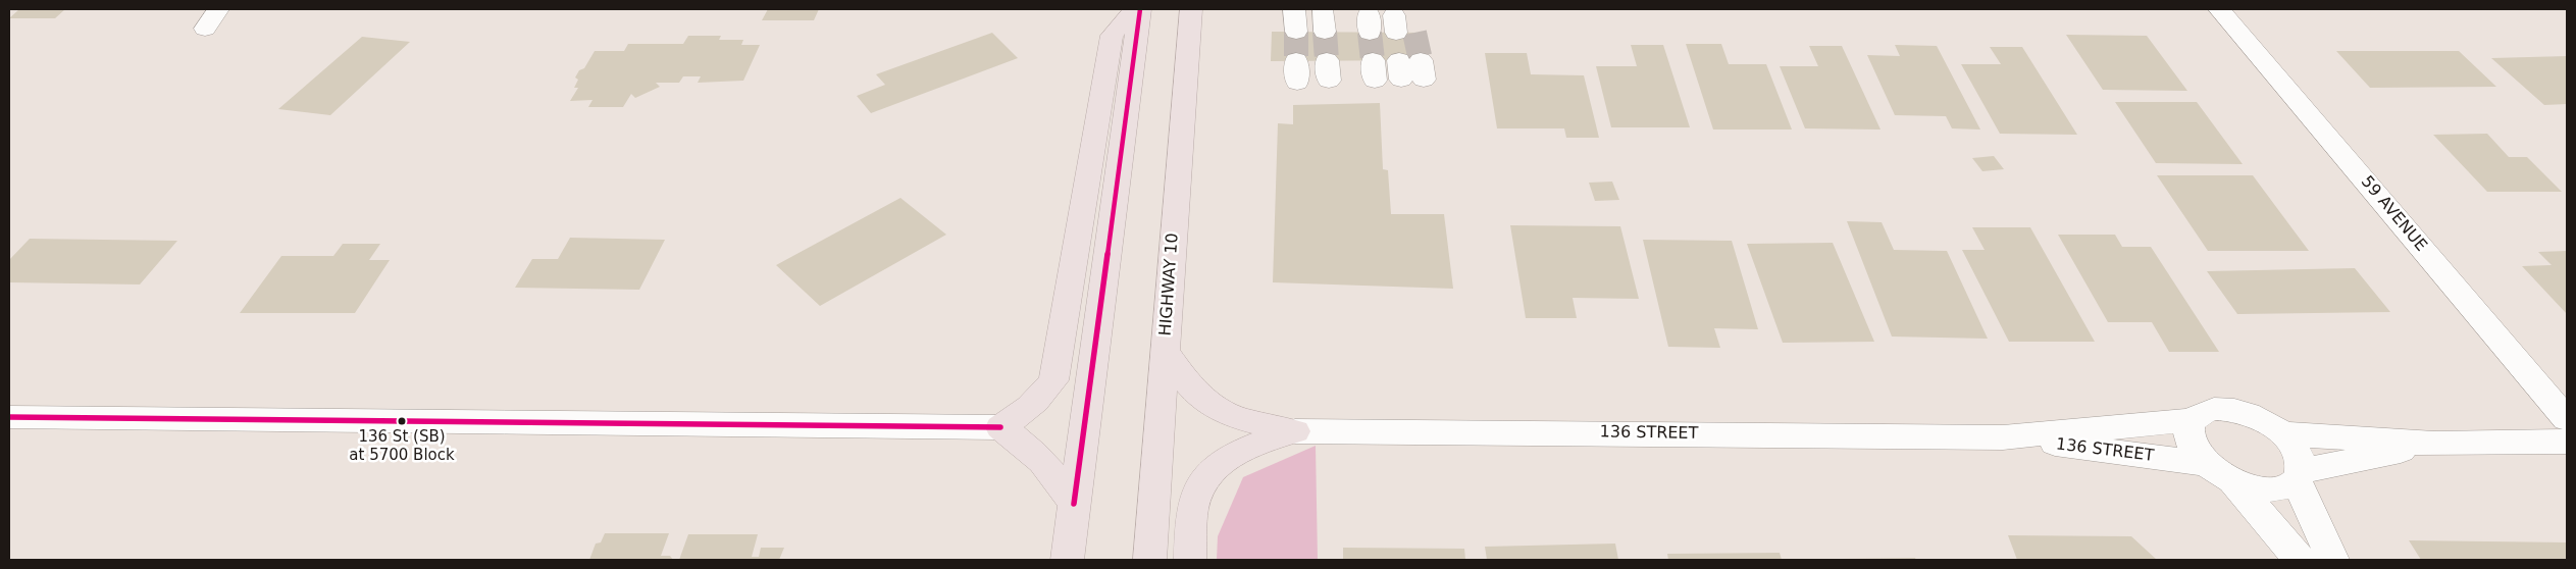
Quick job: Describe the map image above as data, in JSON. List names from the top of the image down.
{
  "streets": {
    "highway": ["HIGHWAY 10"],
    "street": ["59 AVENUE", "136 STREET"]
  },
  "places": ["136 St (SB) at 5700 Block"]
}
